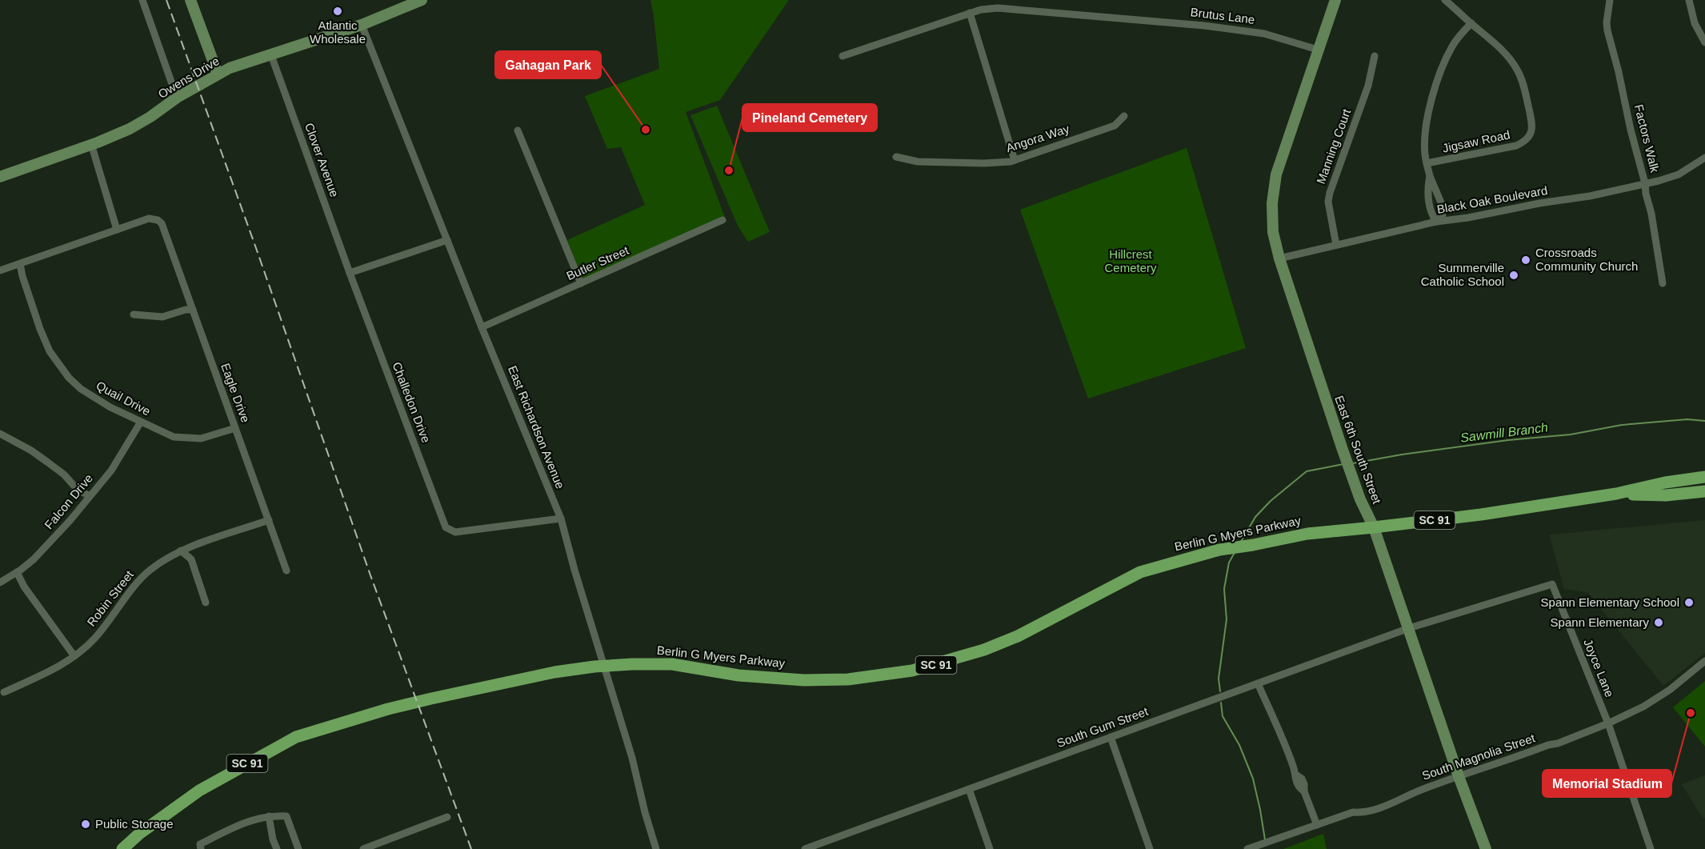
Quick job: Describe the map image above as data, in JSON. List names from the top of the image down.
{
  "streets": {
    "main road": ["SC 91", "Berlin G Myers Parkway"],
    "street": [
      "Brutus Lane",
      "Owens Drive",
      "Angora Way",
      "Factors Walk",
      "Jigsaw Road",
      "Manning Court",
      "Clover Avenue",
      "Black Oak Boulevard",
      "Butler Street",
      "Eagle Drive",
      "Quail Drive",
      "Challedon Drive",
      "East Richardson Avenue",
      "East 6th South Street",
      "Falcon Drive",
      "Robin Street",
      "Joyce Lane",
      "South Gum Street",
      "South Magnolia Street"
    ]
  },
  "crossings": [
    ["Brutus Lane", "East 6th South Street"],
    ["Owens Drive", "Clover Avenue"],
    ["Owens Drive", "East Richardson Avenue"],
    ["Factors Walk", "Black Oak Boulevard"],
    ["Manning Court", "Black Oak Boulevard"],
    ["Clover Avenue", "Challedon Drive"],
    ["Black Oak Boulevard", "East 6th South Street"],
    ["Butler Street", "East Richardson Avenue"],
    ["Eagle Drive", "Quail Drive"],
    ["Eagle Drive", "Robin Street"],
    ["Quail Drive", "Falcon Drive"],
    ["Challedon Drive", "East Richardson Avenue"],
    ["East 6th South Street", "Berlin G Myers Parkway"],
    ["East 6th South Street", "Joyce Lane"],
    ["East 6th South Street", "South Gum Street"],
    ["East 6th South Street", "South Magnolia Street"],
    ["Joyce Lane", "South Gum Street"],
    ["Joyce Lane", "South Magnolia Street"]
  ],
  "water": ["Sawmill Branch"],
  "parks": ["Hillcrest Cemetery"],
  "places": [
    "Atlantic Wholesale",
    "Gahagan Park",
    "Pineland Cemetery",
    "Crossroads Community Church",
    "Summerville Catholic School",
    "Spann Elementary School",
    "Spann Elementary",
    "Memorial Stadium",
    "Public Storage"
  ]
}
